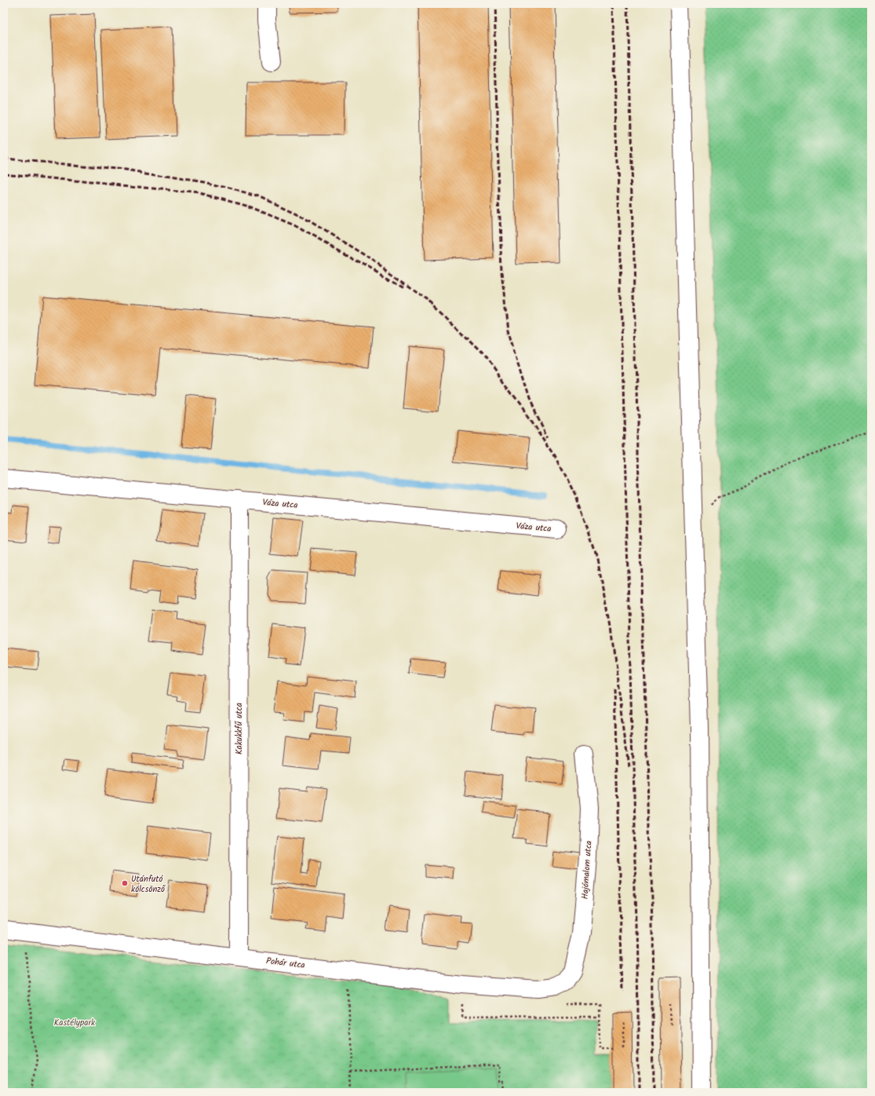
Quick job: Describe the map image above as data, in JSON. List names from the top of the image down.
{
  "streets": {
    "street": [
      "Váza utca",
      "Kakukkfű utca",
      "Hajómalom utca",
      "Pohár utca"
    ]
  },
  "crossings": [
    ["Váza utca", "Kakukkfű utca"],
    ["Kakukkfű utca", "Pohár utca"],
    ["Hajómalom utca", "Pohár utca"]
  ],
  "parks": ["Kastélypark"],
  "places": ["Utánfutó kölcsönző"]
}
